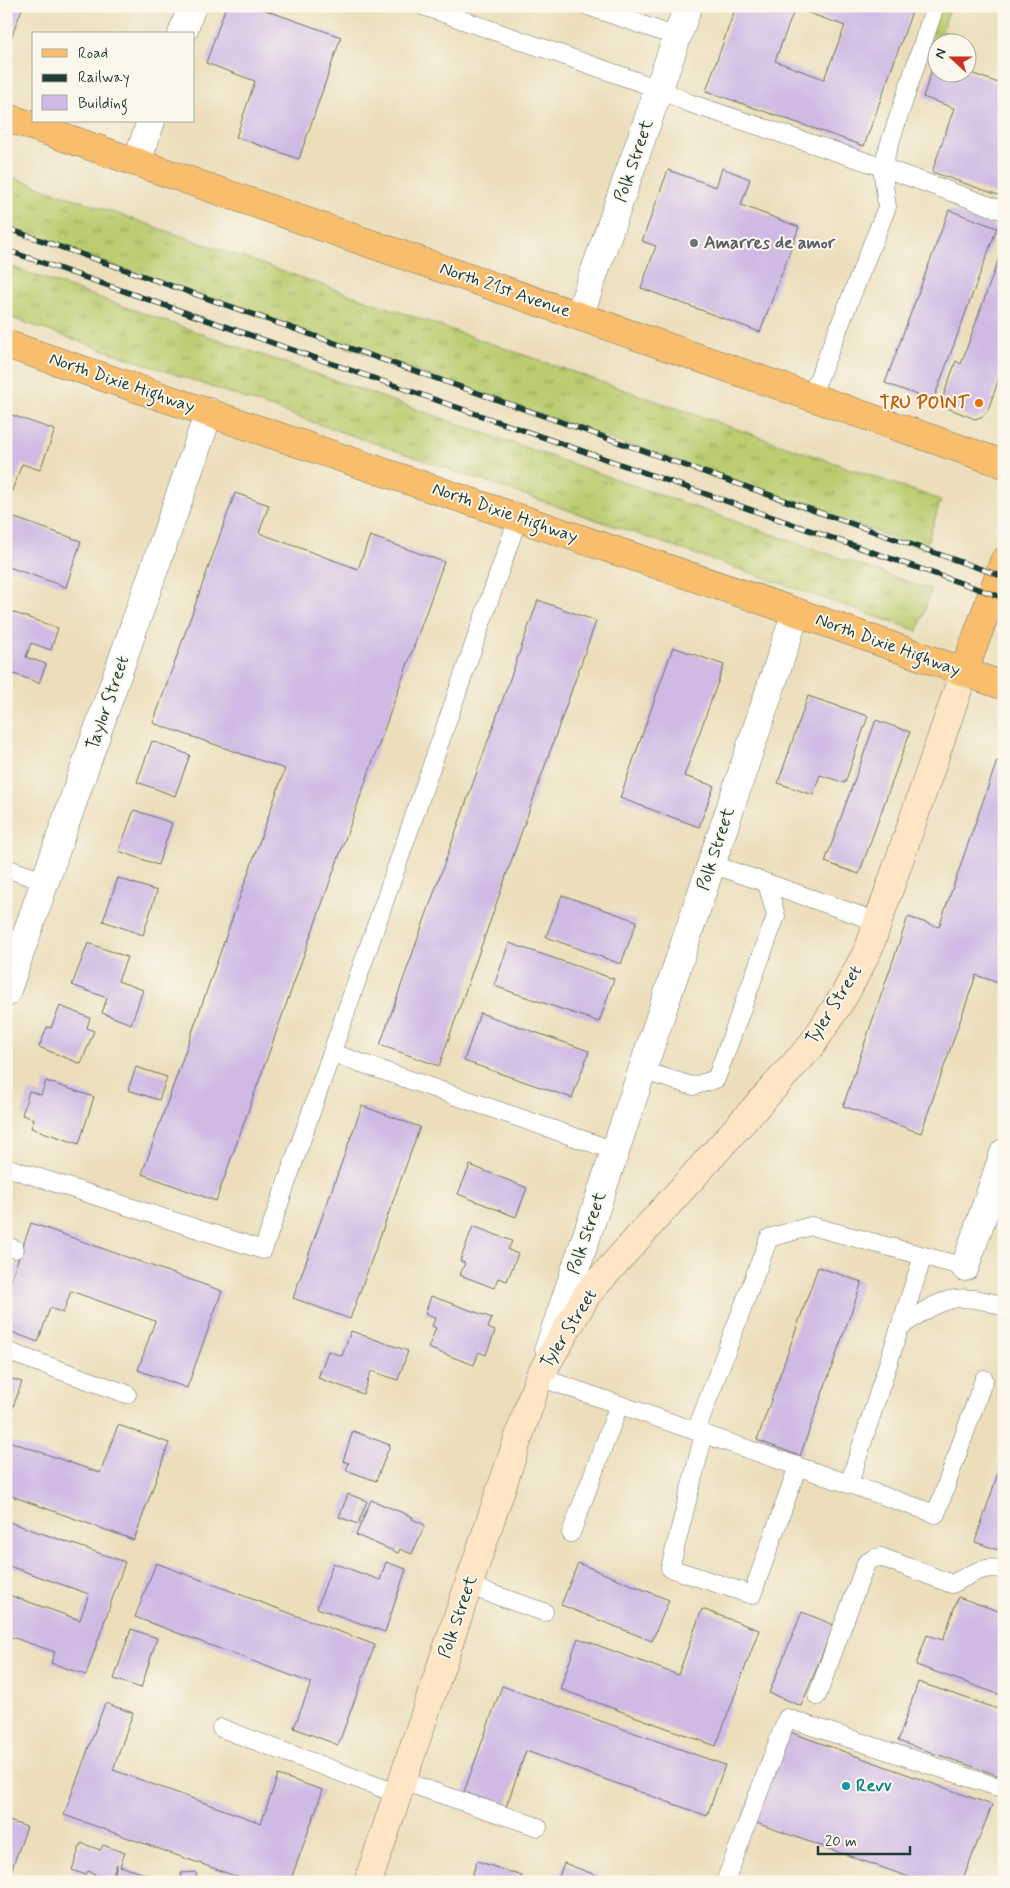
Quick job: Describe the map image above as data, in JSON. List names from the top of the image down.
{
  "streets": {
    "main road": [
      "Polk Street",
      "North 21st Avenue",
      "North Dixie Highway",
      "Tyler Street"
    ],
    "street": ["Taylor Street"]
  },
  "crossings": [
    ["Polk Street", "North 21st Avenue"],
    ["Polk Street", "North Dixie Highway"],
    ["Polk Street", "Tyler Street"],
    ["North Dixie Highway", "Taylor Street"],
    ["North Dixie Highway", "Tyler Street"]
  ],
  "places": ["Amarres de amor", "TRU POINT", "Revv"],
  "legend": ["Road", "Railway", "Building"],
  "scale_bar": "20 m",
  "north": "left"
}
